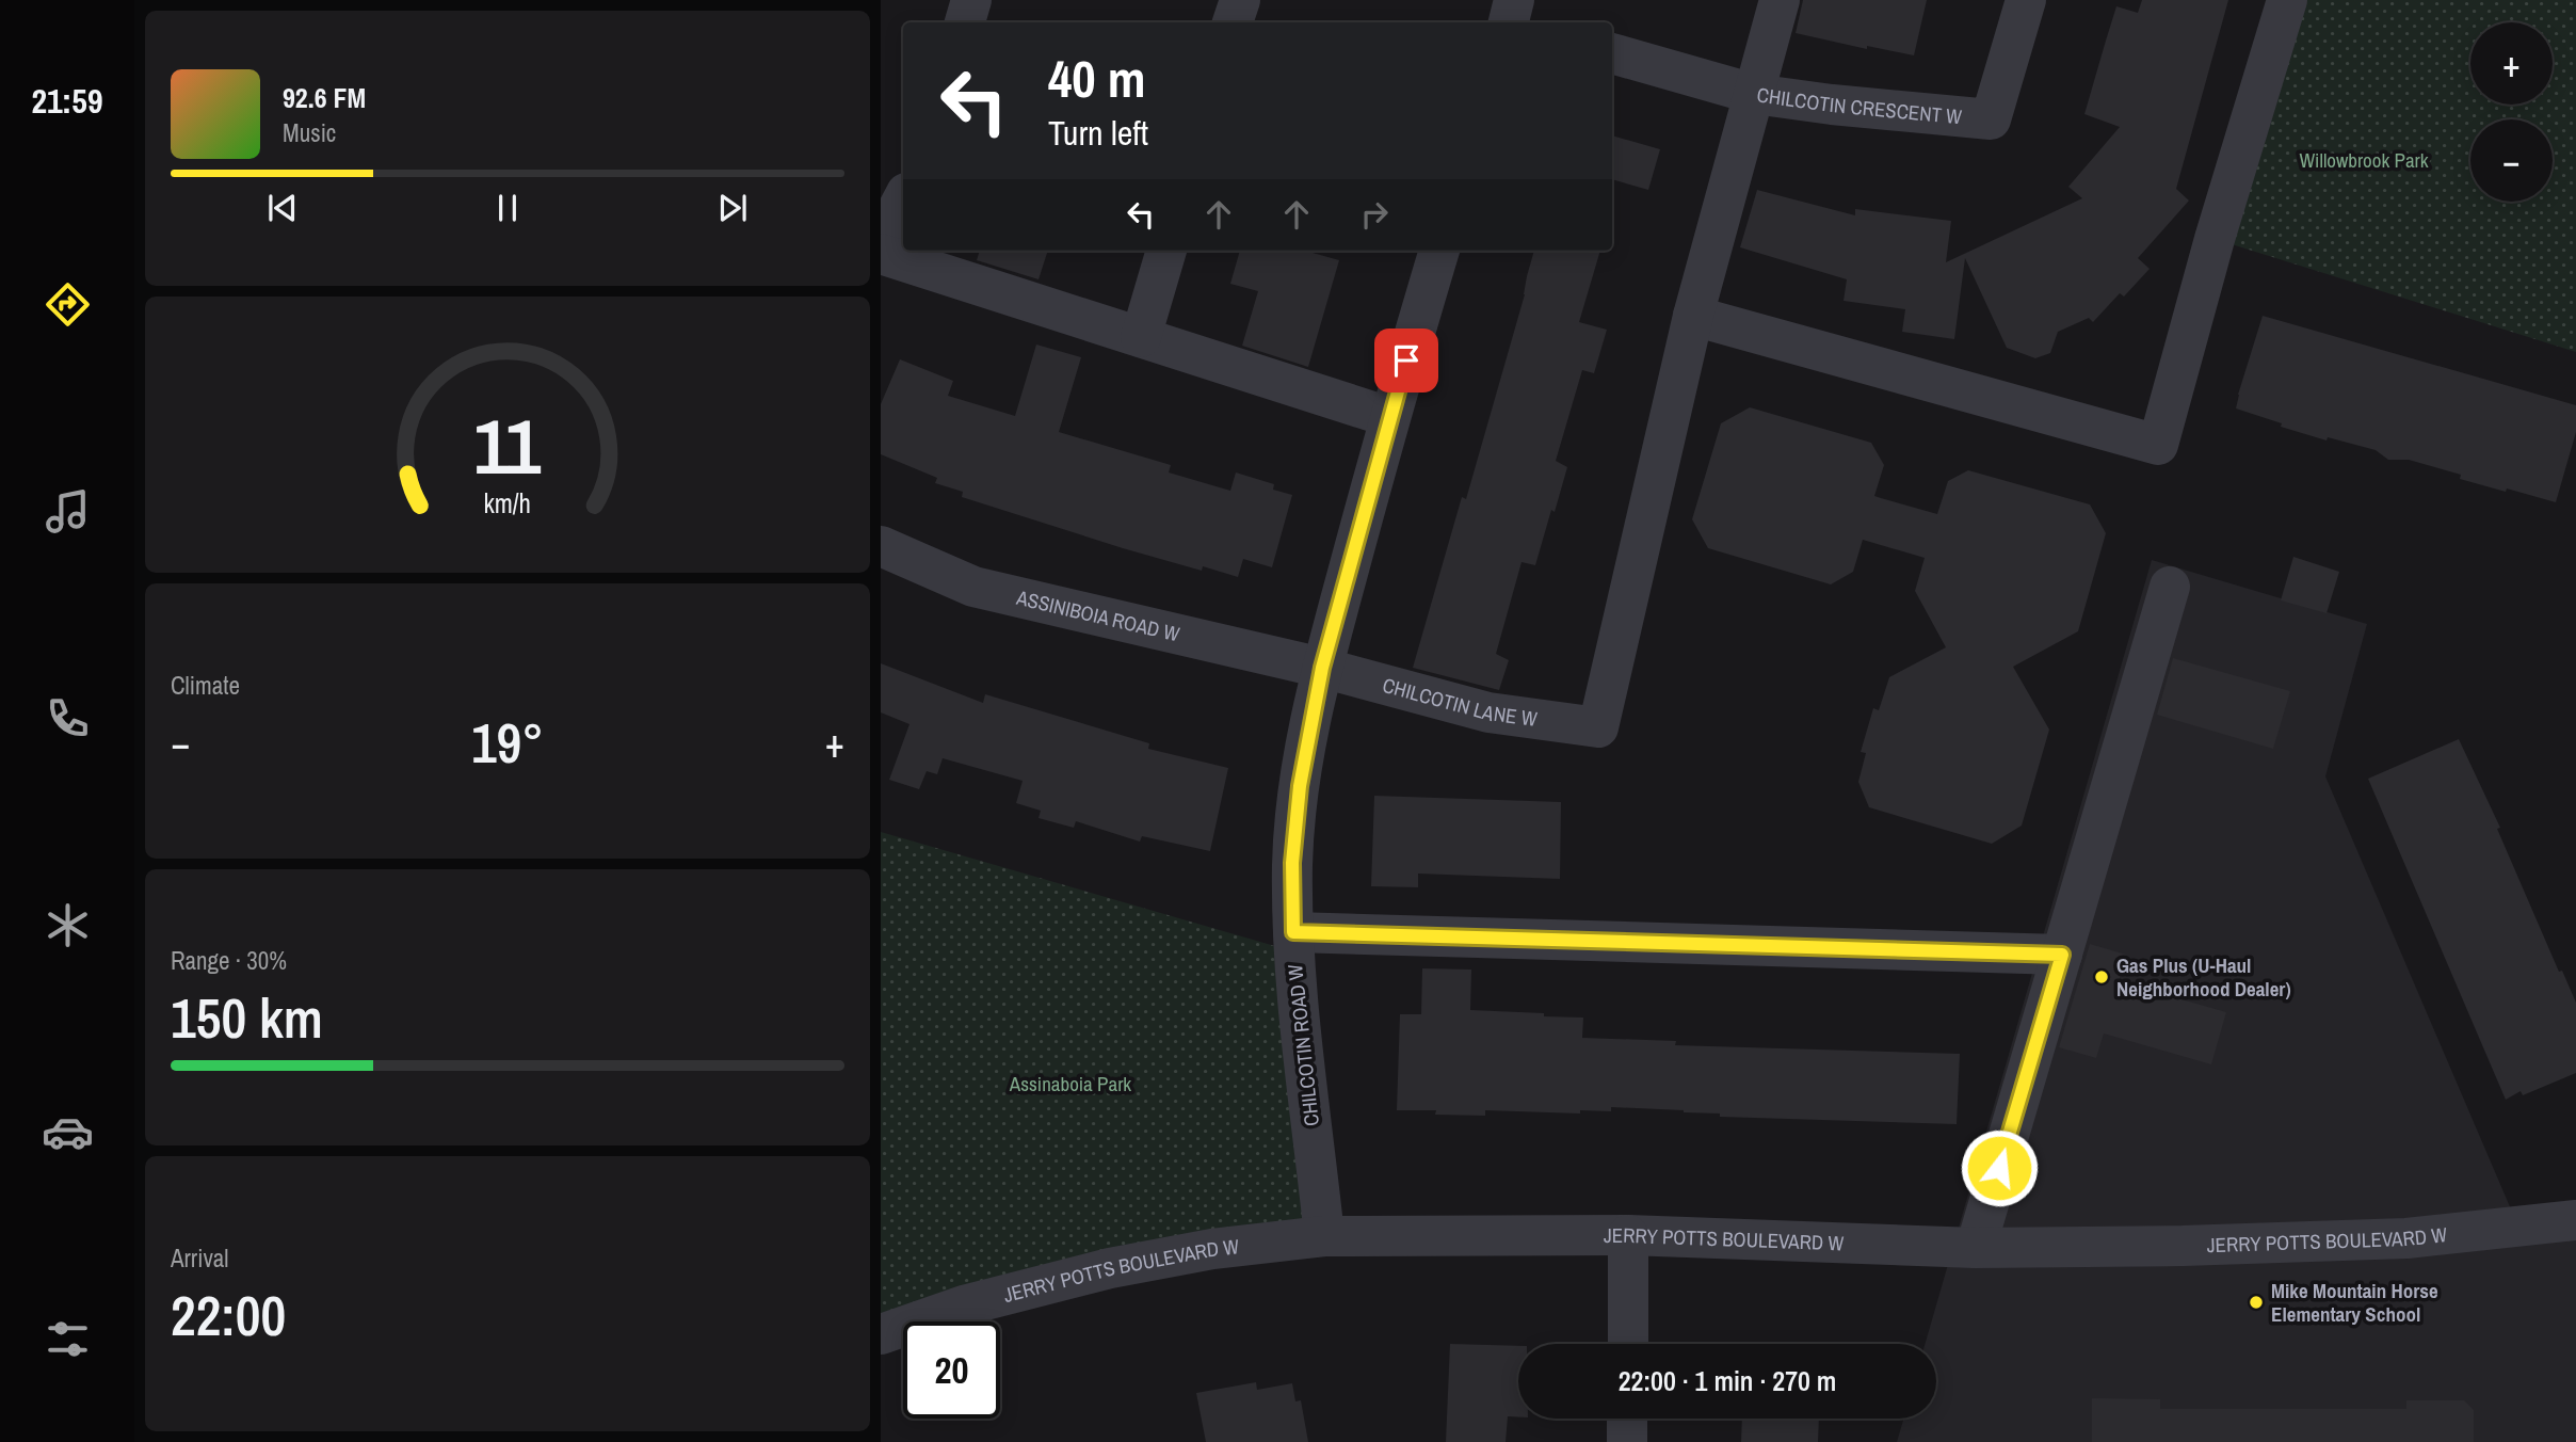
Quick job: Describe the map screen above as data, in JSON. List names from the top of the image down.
{
  "streets": {
    "street": [
      "CHILCOTIN CRESCENT W",
      "ASSINIBOIA ROAD W",
      "CHILCOTIN LANE W",
      "CHILCOTIN ROAD W",
      "JERRY POTTS BOULEVARD W"
    ]
  },
  "crossings": [
    ["ASSINIBOIA ROAD W", "CHILCOTIN LANE W"],
    ["ASSINIBOIA ROAD W", "CHILCOTIN ROAD W"],
    ["CHILCOTIN LANE W", "CHILCOTIN ROAD W"],
    ["CHILCOTIN ROAD W", "JERRY POTTS BOULEVARD W"]
  ],
  "parks": ["Willowbrook Park", "Assinaboia Park"],
  "places": ["Gas Plus (U-Haul Neighborhood Dealer)", "Mike Mountain Horse Elementary School"],
  "page": {
    "tabs": "21:59",
    "map_buttons": ["+", "−"],
    "turn": ["40 m", "Turn left"],
    "song": ["92.6 FM", "Music"],
    "tile": [
      "Climate",
      ["Range · 30%", "150 km"],
      ["Arrival", "22:00"]
    ],
    "heat": ["−", "19°", "+"],
    "limit": "20",
    "trip": "22:00 · 1 min · 270 m",
    "gauge": ["11", "km/h"]
  }
}
